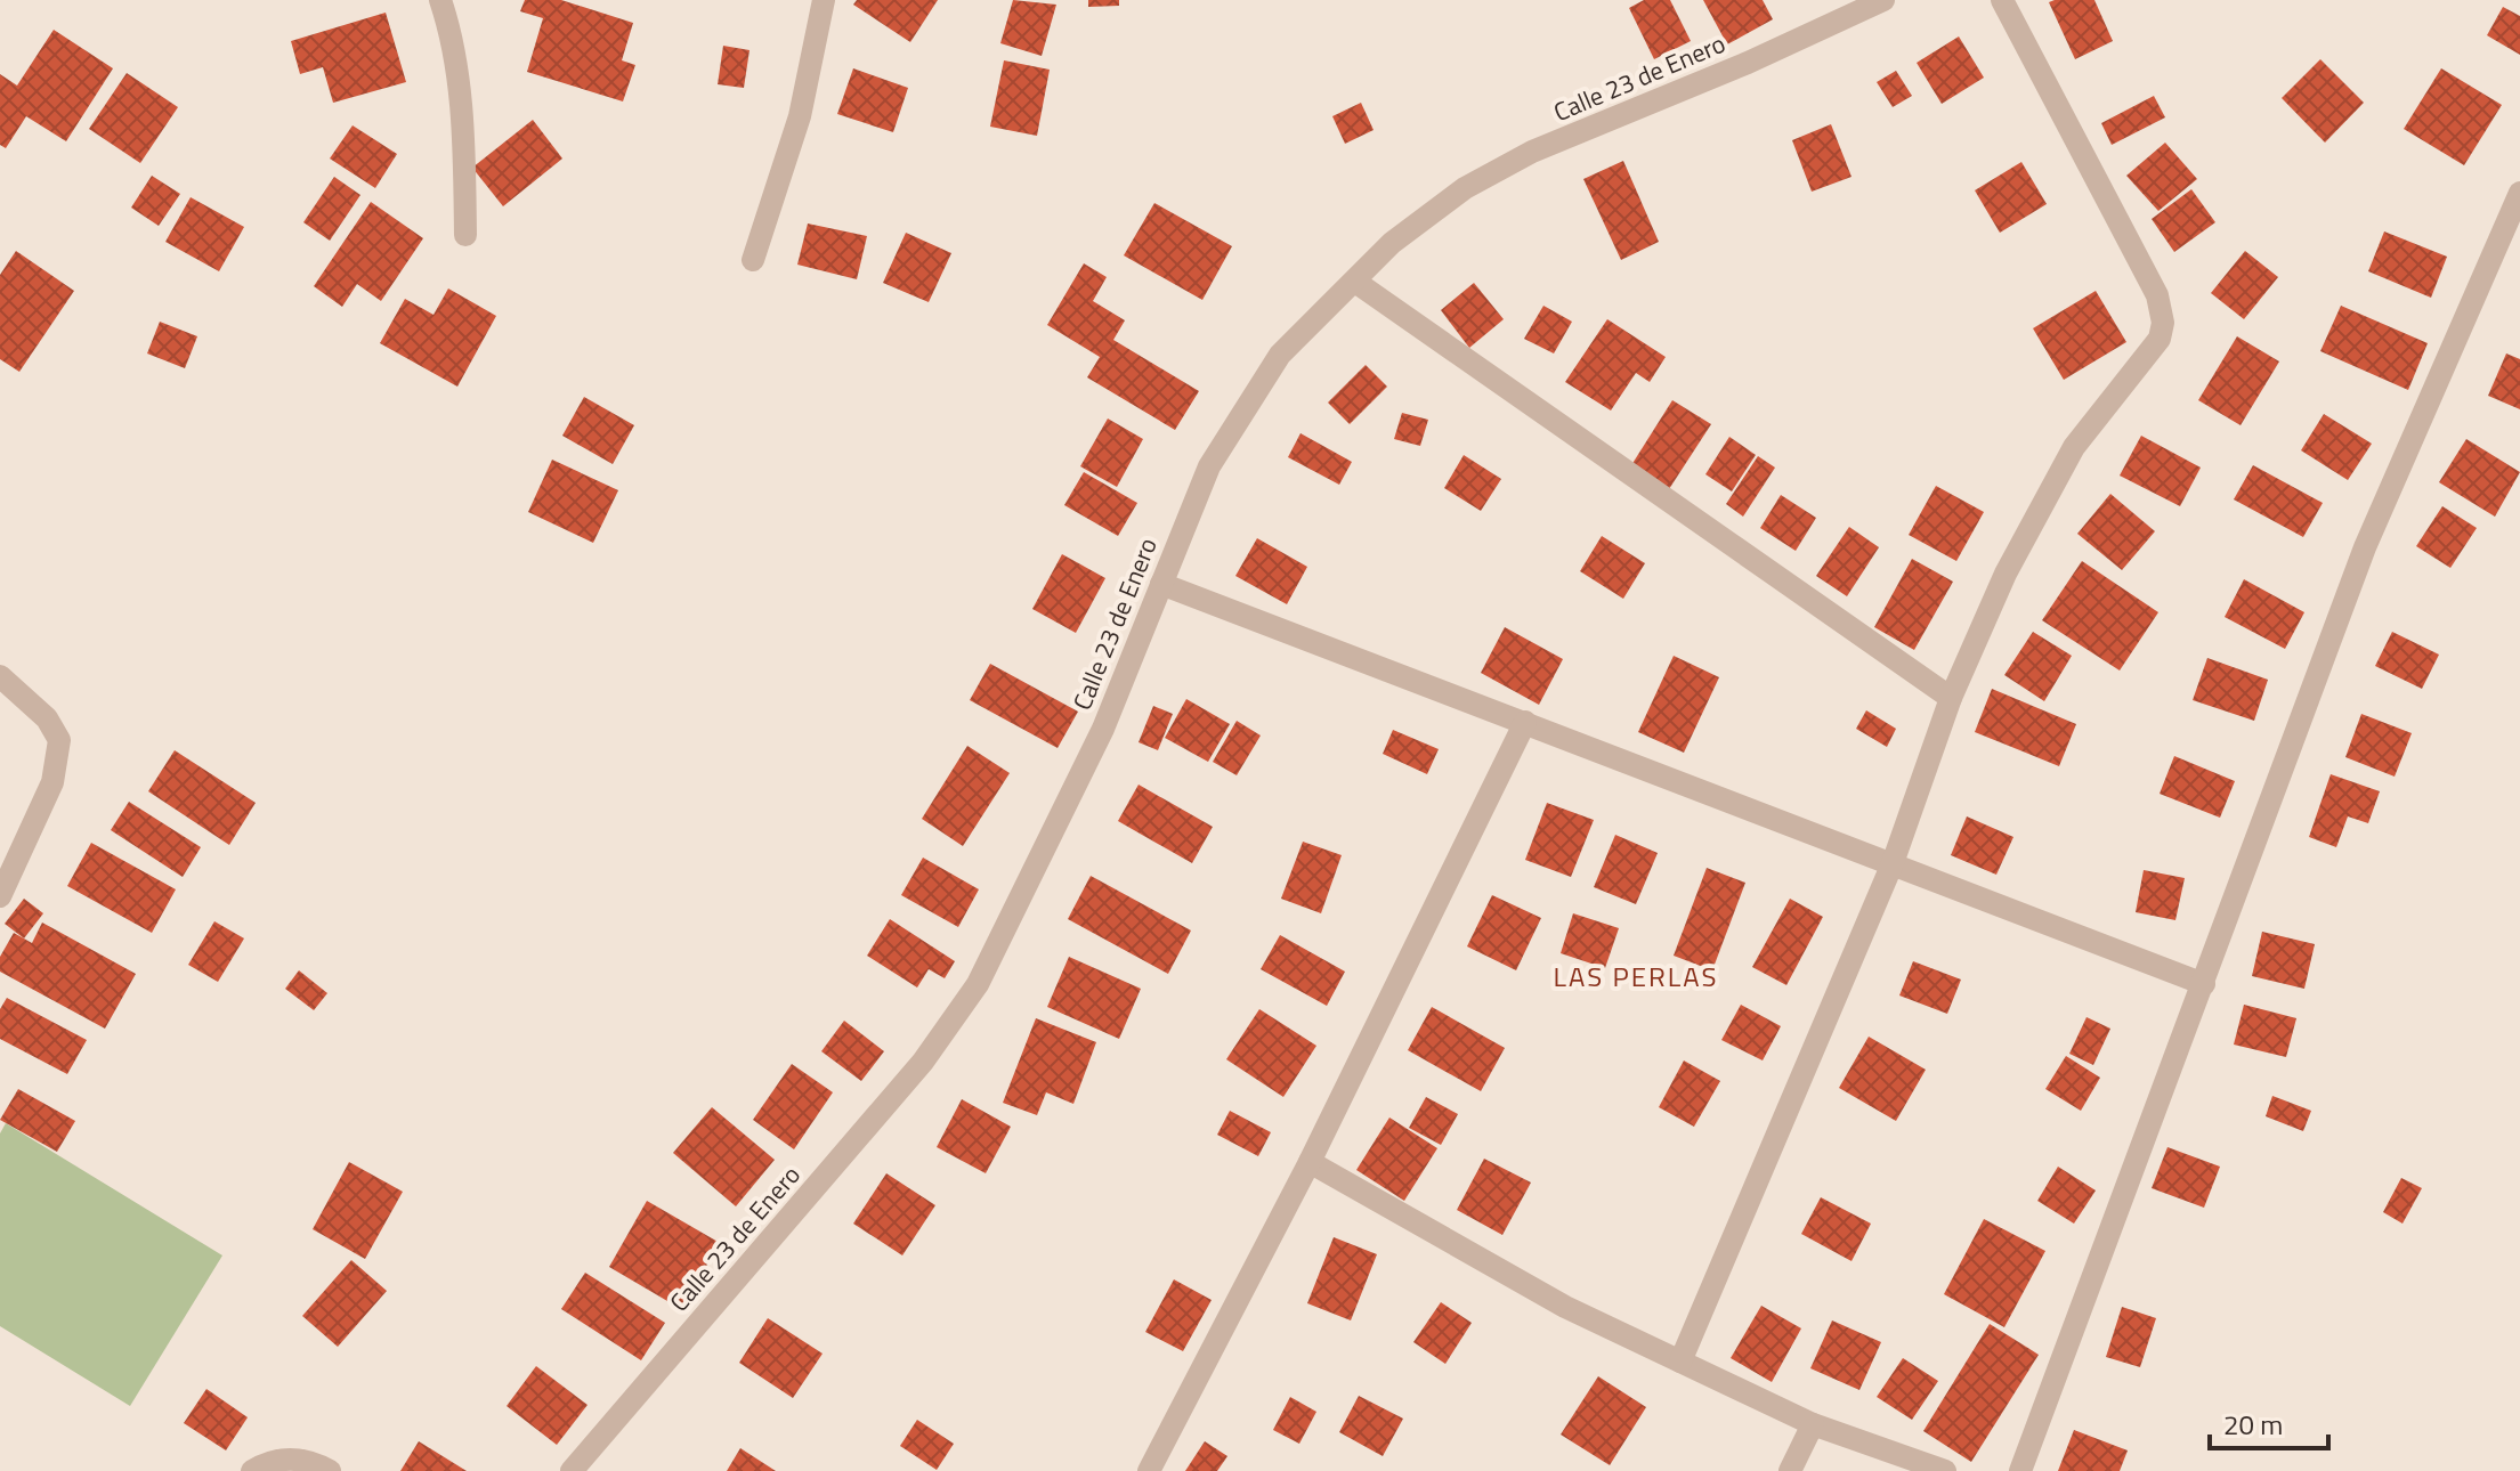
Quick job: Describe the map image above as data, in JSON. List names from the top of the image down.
{
  "streets": {
    "street": ["Calle 23 de Enero"]
  },
  "districts": ["LAS PERLAS"],
  "scale_bar": "20 m"
}
